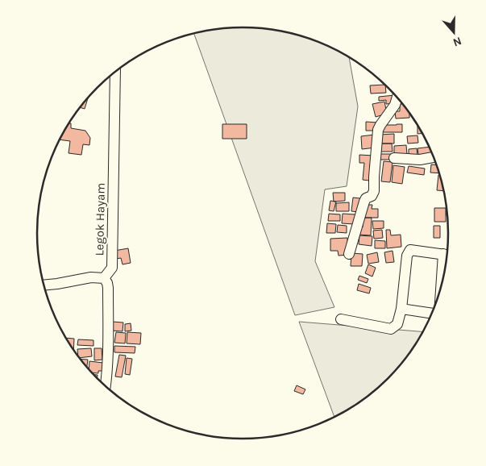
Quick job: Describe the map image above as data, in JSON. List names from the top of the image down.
{
  "streets": {
    "street": ["Legok Hayam"]
  },
  "north": "bottom"
}
